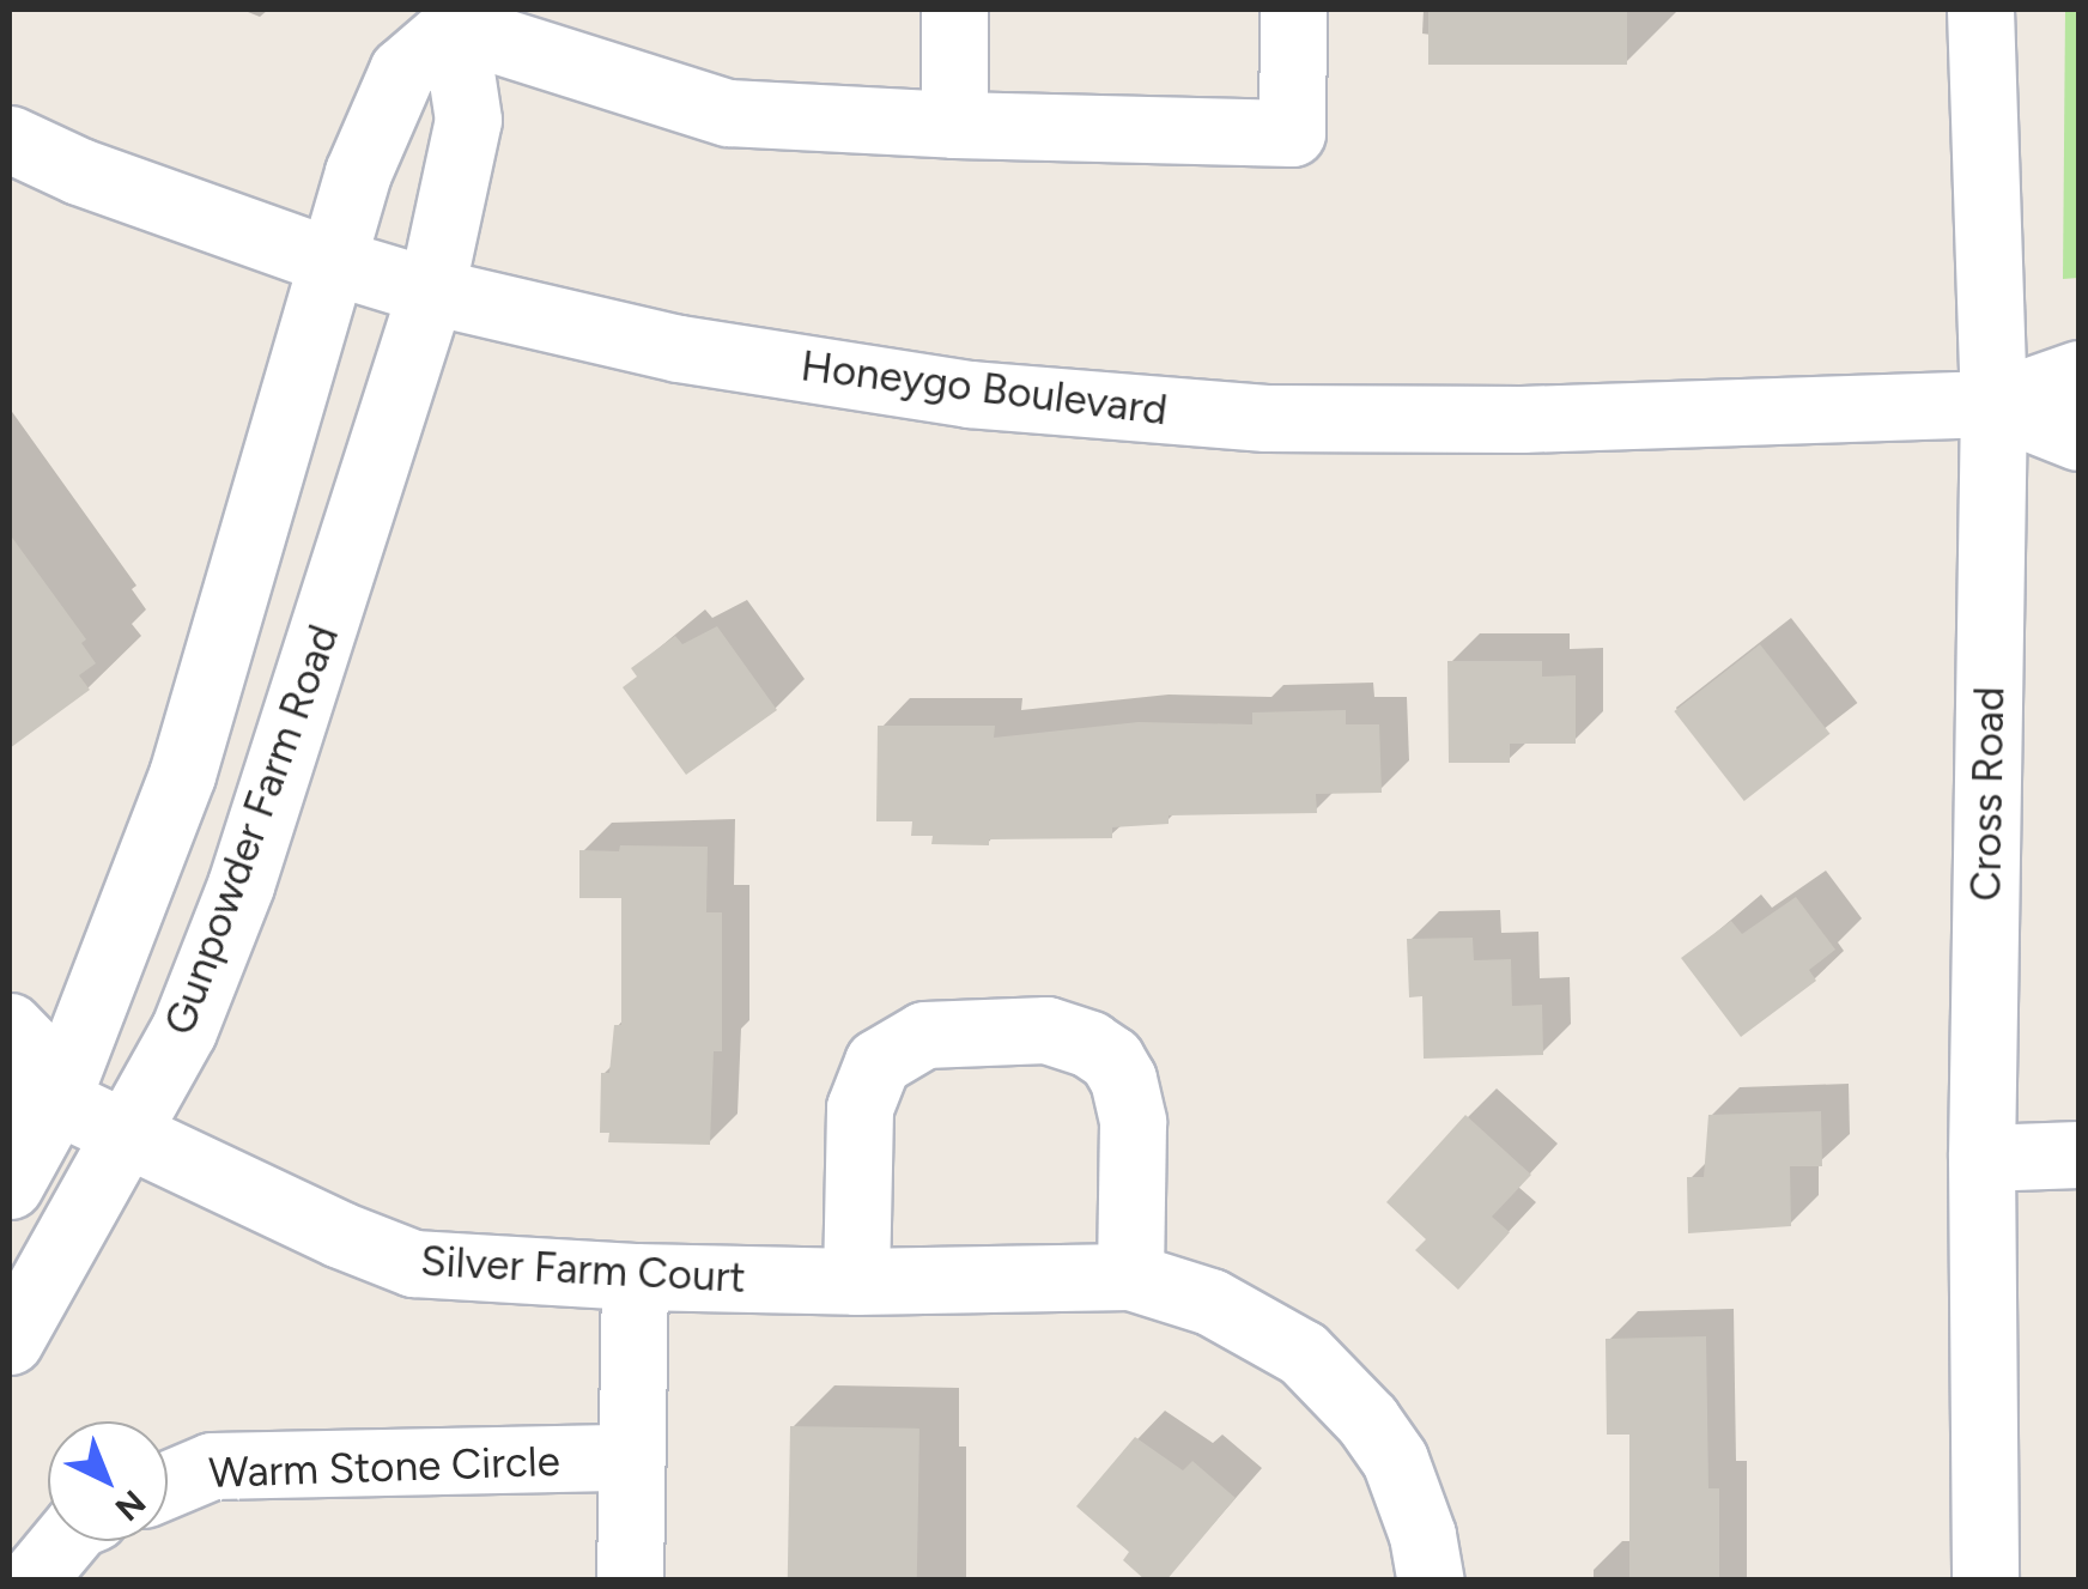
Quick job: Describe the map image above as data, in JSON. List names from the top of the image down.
{
  "streets": {
    "street": [
      "Honeygo Boulevard",
      "Cross Road",
      "Gunpowder Farm Road",
      "Silver Farm Court",
      "Warm Stone Circle"
    ]
  },
  "crossings": [
    ["Honeygo Boulevard", "Cross Road"],
    ["Honeygo Boulevard", "Gunpowder Farm Road"],
    ["Gunpowder Farm Road", "Silver Farm Court"]
  ],
  "north": "bottom right"
}
